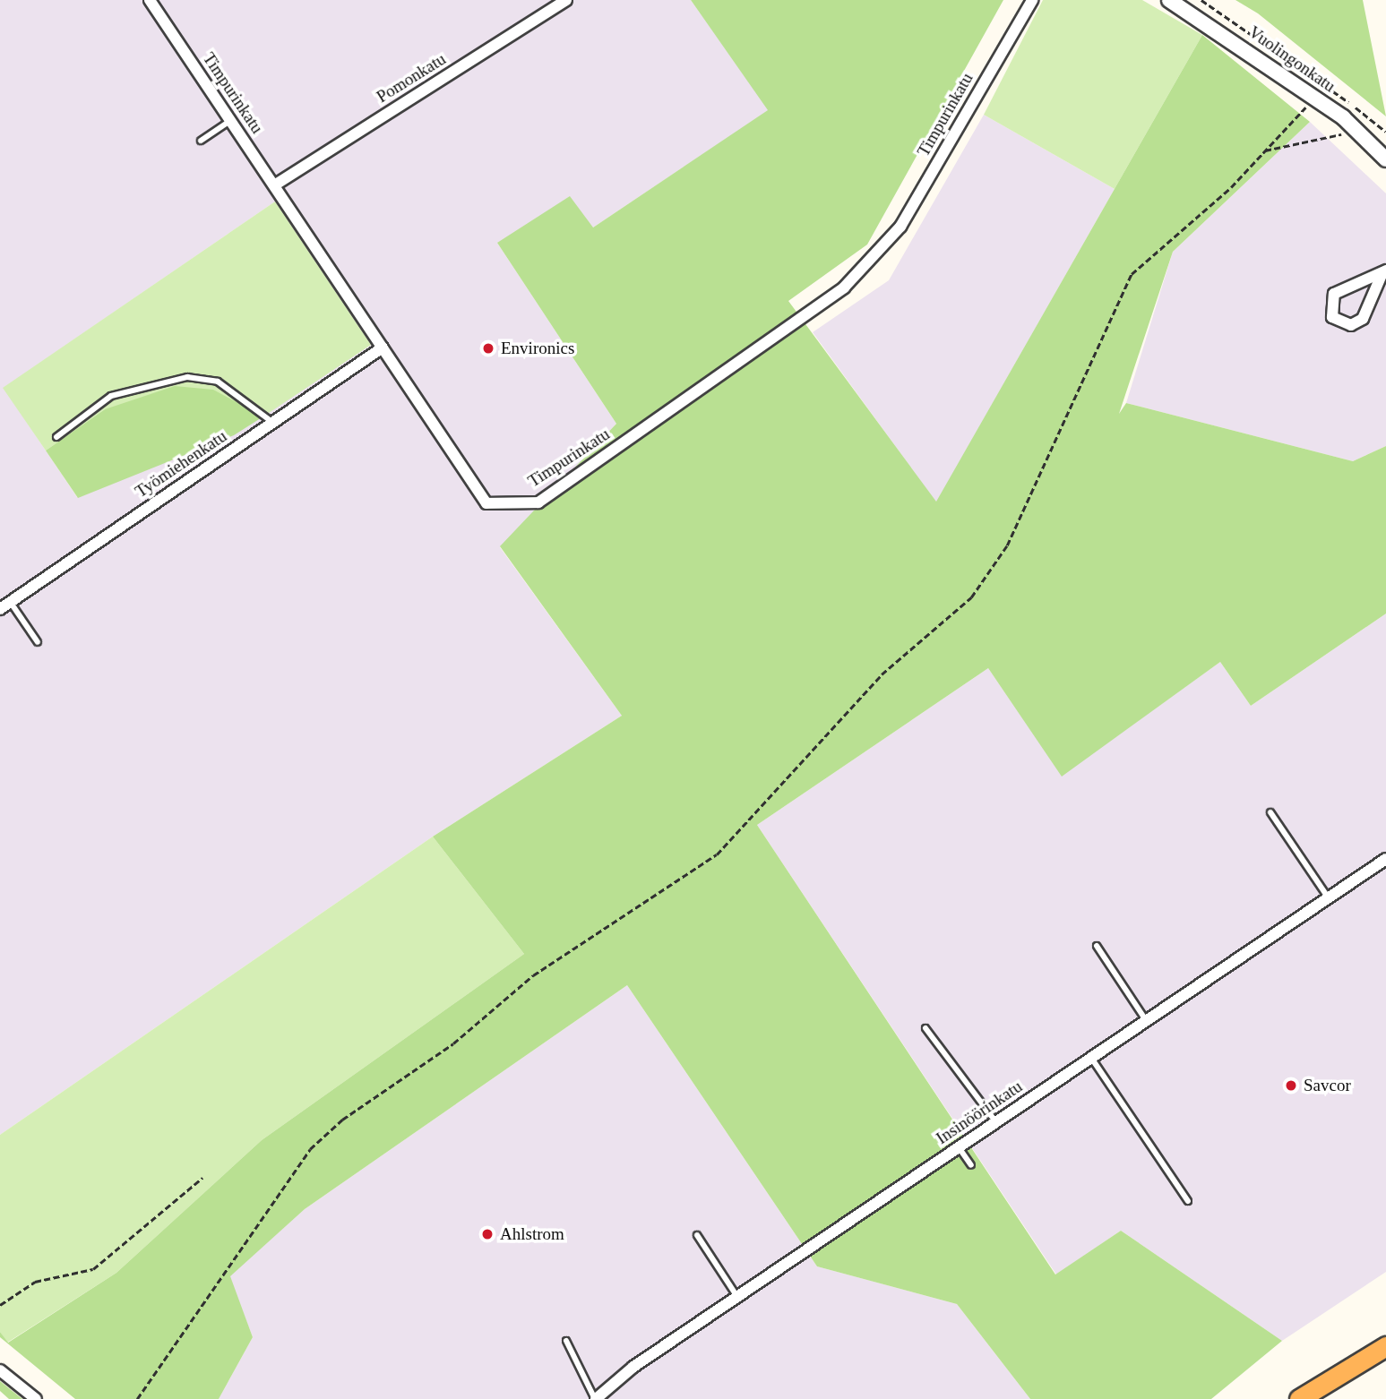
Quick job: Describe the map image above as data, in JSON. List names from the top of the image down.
{
  "streets": {
    "street": [
      "Vuolingonkatu",
      "Pomonkatu",
      "Timpurinkatu",
      "Työmiehenkatu",
      "Insinöörinkatu"
    ]
  },
  "crossings": [
    ["Pomonkatu", "Timpurinkatu"],
    ["Timpurinkatu", "Työmiehenkatu"]
  ],
  "places": ["Environics", "Savcor", "Ahlstrom"]
}
